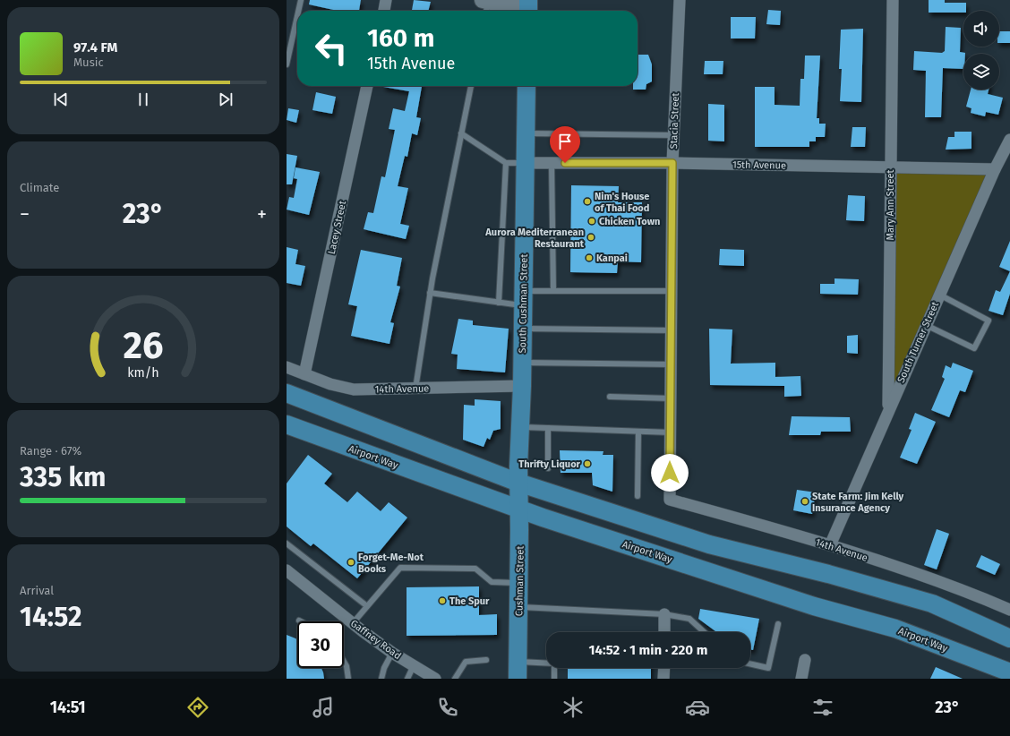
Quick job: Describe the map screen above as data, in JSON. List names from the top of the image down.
{
  "streets": {
    "main road": ["South Cushman Street", "Airport Way", "Cushman Street"],
    "street": [
      "Stacia Street",
      "15th Avenue",
      "Mary Ann Street",
      "Lacey Street",
      "South Turner Street",
      "14th Avenue",
      "Gaffney Road"
    ]
  },
  "crossings": [
    ["Stacia Street", "15th Avenue"],
    ["Stacia Street", "14th Avenue"],
    ["15th Avenue", "Mary Ann Street"],
    ["15th Avenue", "South Cushman Street"],
    ["15th Avenue", "South Turner Street"],
    ["Mary Ann Street", "South Turner Street"],
    ["Lacey Street", "14th Avenue"],
    ["South Cushman Street", "14th Avenue"],
    ["South Cushman Street", "Cushman Street"],
    ["South Turner Street", "14th Avenue"],
    ["Airport Way", "Cushman Street"]
  ],
  "places": [
    "Nim's House of Thai Food",
    "Chicken Town",
    "Aurora Mediterranean Restaurant",
    "Kanpai",
    "Thrifty Liquor",
    "State Farm: Jim Kelly Insurance Agency",
    "Forget-Me-Not Books",
    "The Spur"
  ],
  "page": {
    "turn": ["160 m", "15th Avenue"],
    "song": ["97.4 FM", "Music"],
    "tile": [
      "Climate",
      ["Range · 67%", "335 km"],
      ["Arrival", "14:52"]
    ],
    "heat": ["−", "23°", "+"],
    "limit": "30",
    "trip": "14:52 · 1 min · 220 m",
    "tabs": ["14:51", "23°"],
    "gauge": ["26", "km/h"]
  }
}
